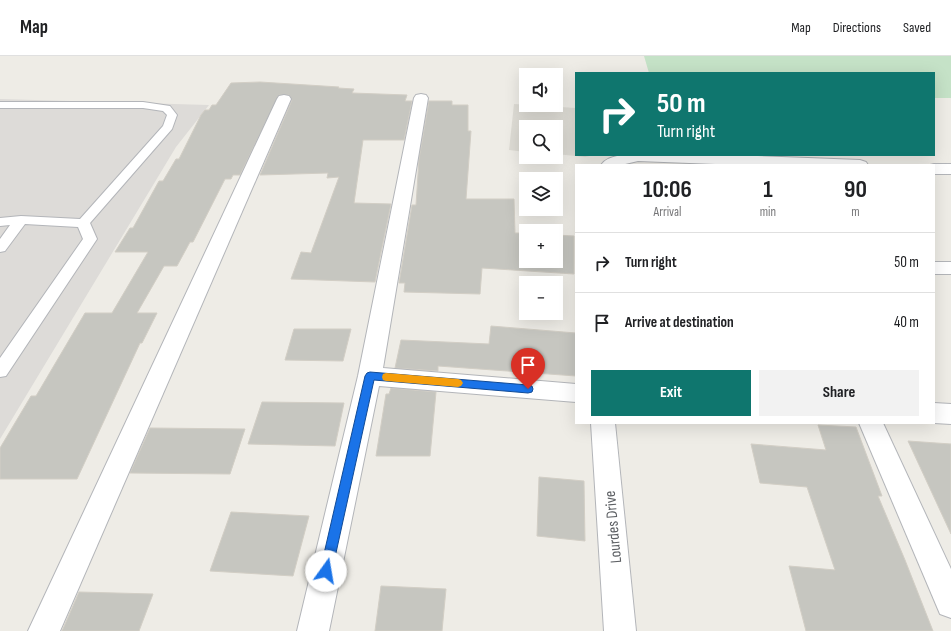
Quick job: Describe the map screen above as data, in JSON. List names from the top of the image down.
{
  "streets": {
    "street": ["Lourdes Drive"]
  },
  "page": {
    "header": "Map",
    "nav": ["Map", "Directions", "Saved"],
    "map_buttons": ["+", "−"],
    "turn": ["50 m", "Turn right"],
    "eta": [
      "10:06",
      "Arrival",
      "1",
      "min",
      "90",
      "m"
    ],
    "list": [
      {
        "name": "Turn right",
        "value": "50 m"
      },
      {
        "name": "Arrive at destination",
        "value": "40 m"
      }
    ],
    "buttons": ["Exit", "Share"]
  }
}
